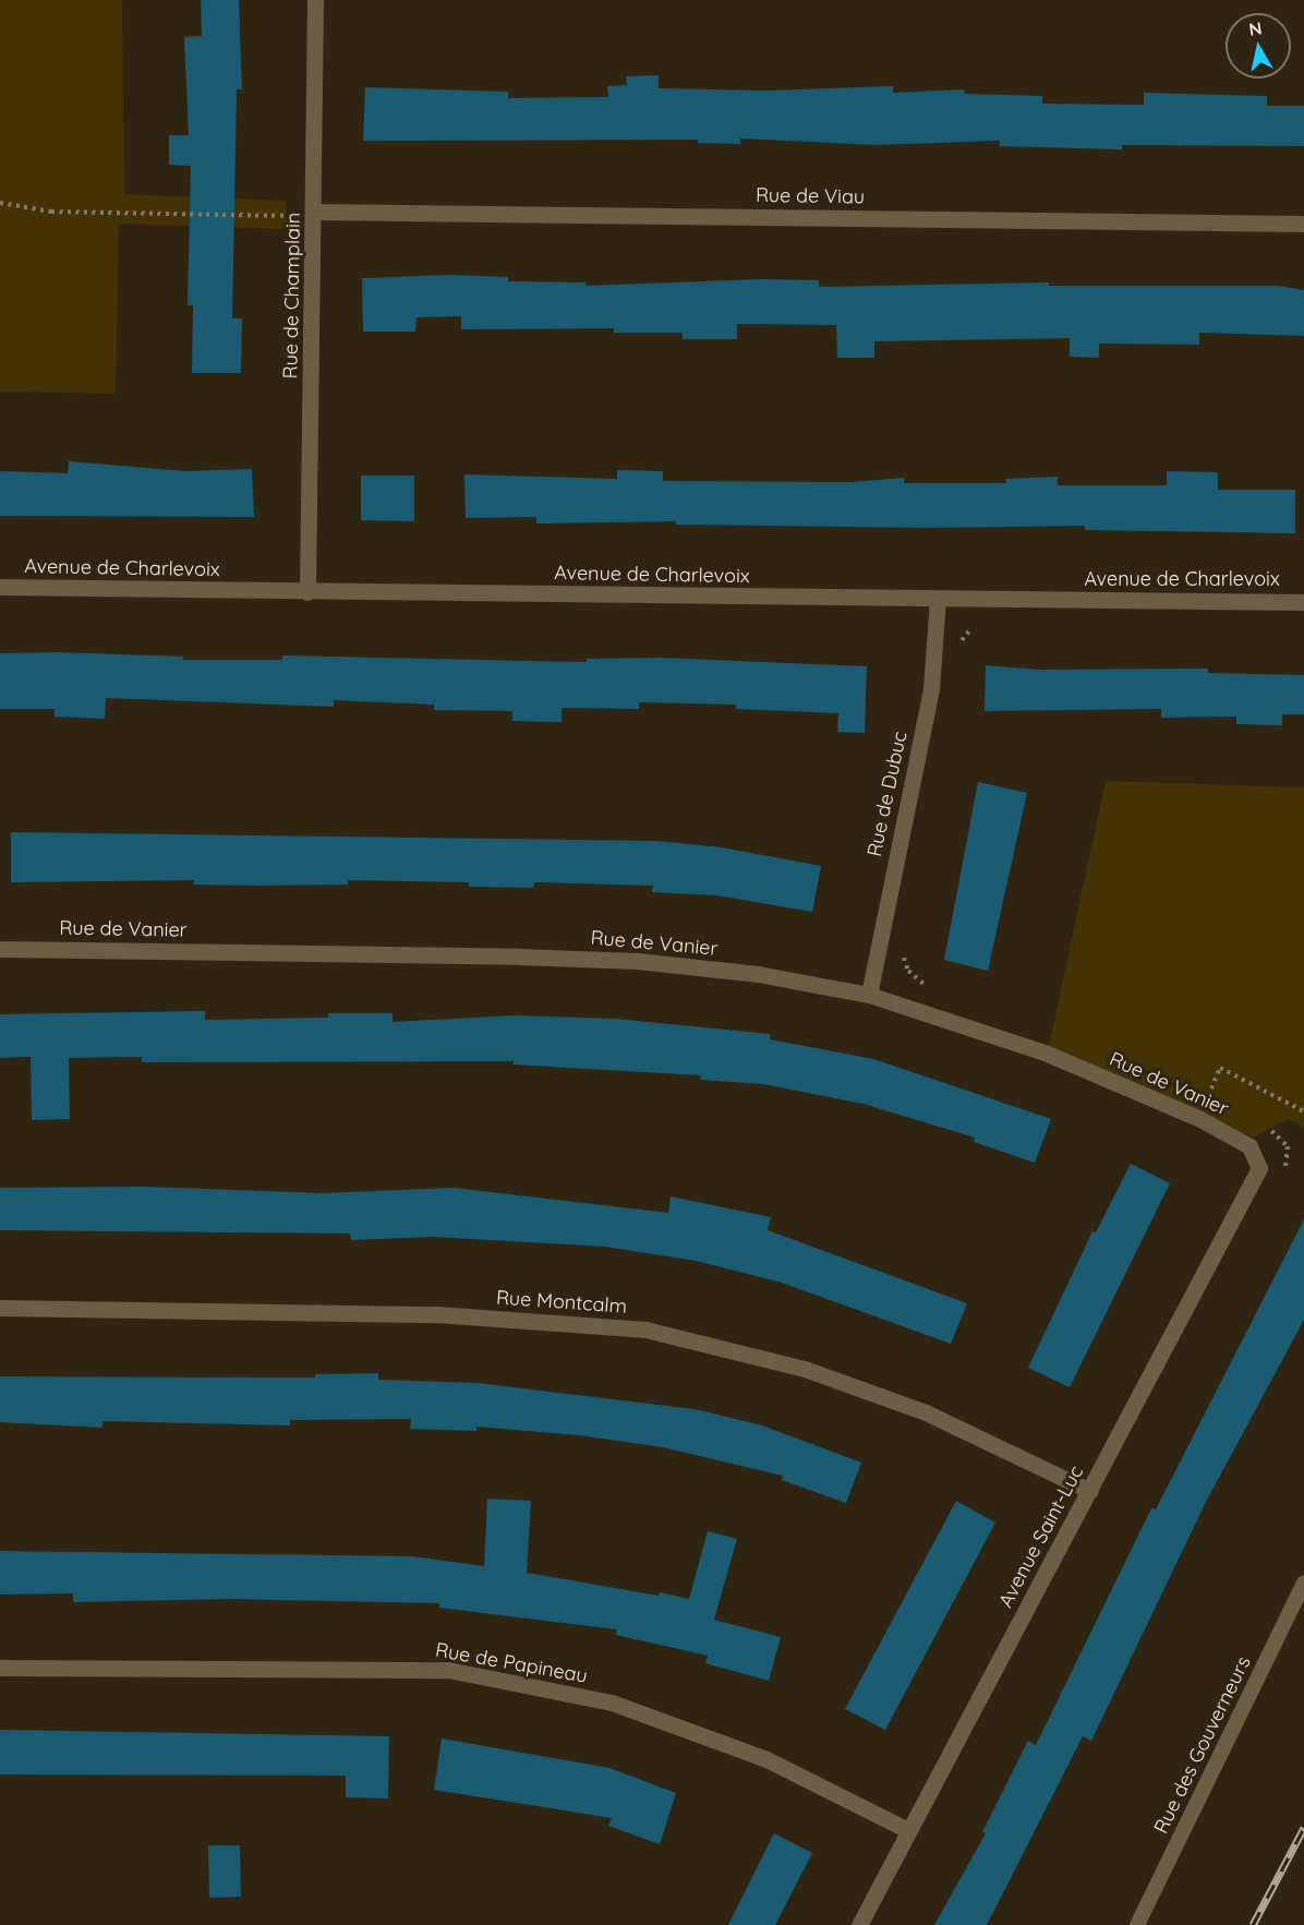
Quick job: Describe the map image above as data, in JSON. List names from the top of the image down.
{
  "streets": {
    "street": [
      "Rue de Viau",
      "Rue de Champlain",
      "Avenue de Charlevoix",
      "Rue de Dubuc",
      "Rue de Vanier",
      "Rue Montcalm",
      "Avenue Saint-Luc",
      "Rue de Papineau"
    ],
    "lane": ["Rue des Gouverneurs"]
  },
  "crossings": [
    ["Rue de Viau", "Rue de Champlain"],
    ["Rue de Champlain", "Avenue de Charlevoix"],
    ["Avenue de Charlevoix", "Rue de Dubuc"],
    ["Rue de Dubuc", "Rue de Vanier"],
    ["Rue de Vanier", "Avenue Saint-Luc"],
    ["Rue Montcalm", "Avenue Saint-Luc"],
    ["Avenue Saint-Luc", "Rue de Papineau"]
  ],
  "north": "top"
}
